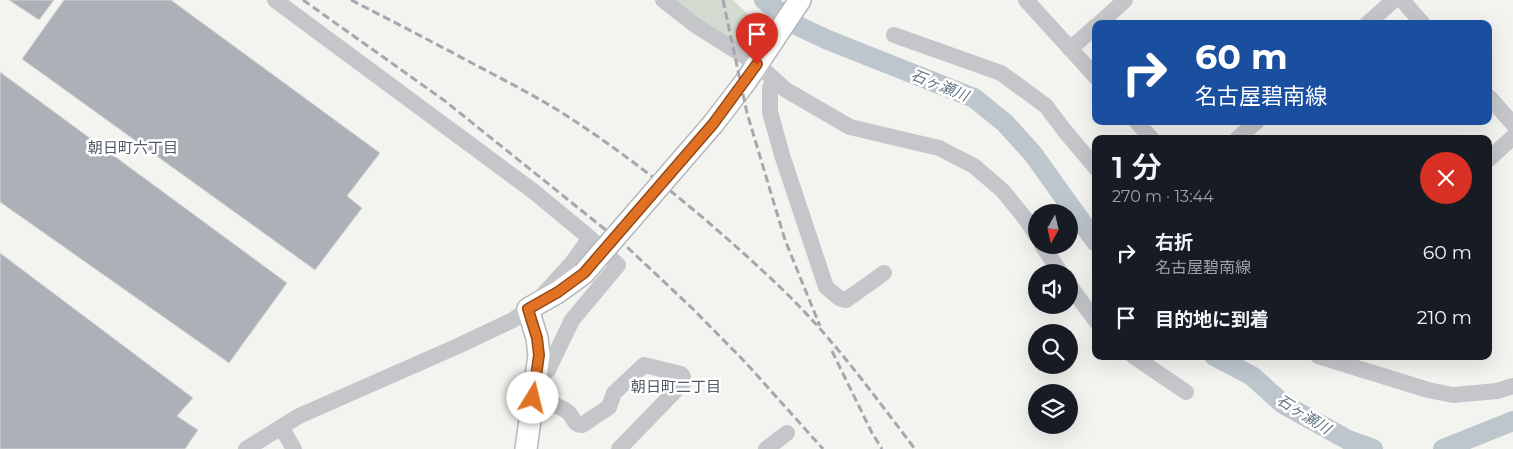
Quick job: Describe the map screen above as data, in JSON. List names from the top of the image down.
{
  "districts": ["朝日町六丁目", "朝日町二丁目"],
  "water": ["石ヶ瀬川"],
  "north": "bottom",
  "page": {
    "turn": ["60 m", "名古屋碧南線"],
    "heading": ["1 分", "270 m · 13:44"],
    "list": [
      {
        "name": "右折",
        "note": "名古屋碧南線",
        "value": "60 m"
      },
      {
        "name": "目的地に到着",
        "value": "210 m"
      }
    ]
  }
}
